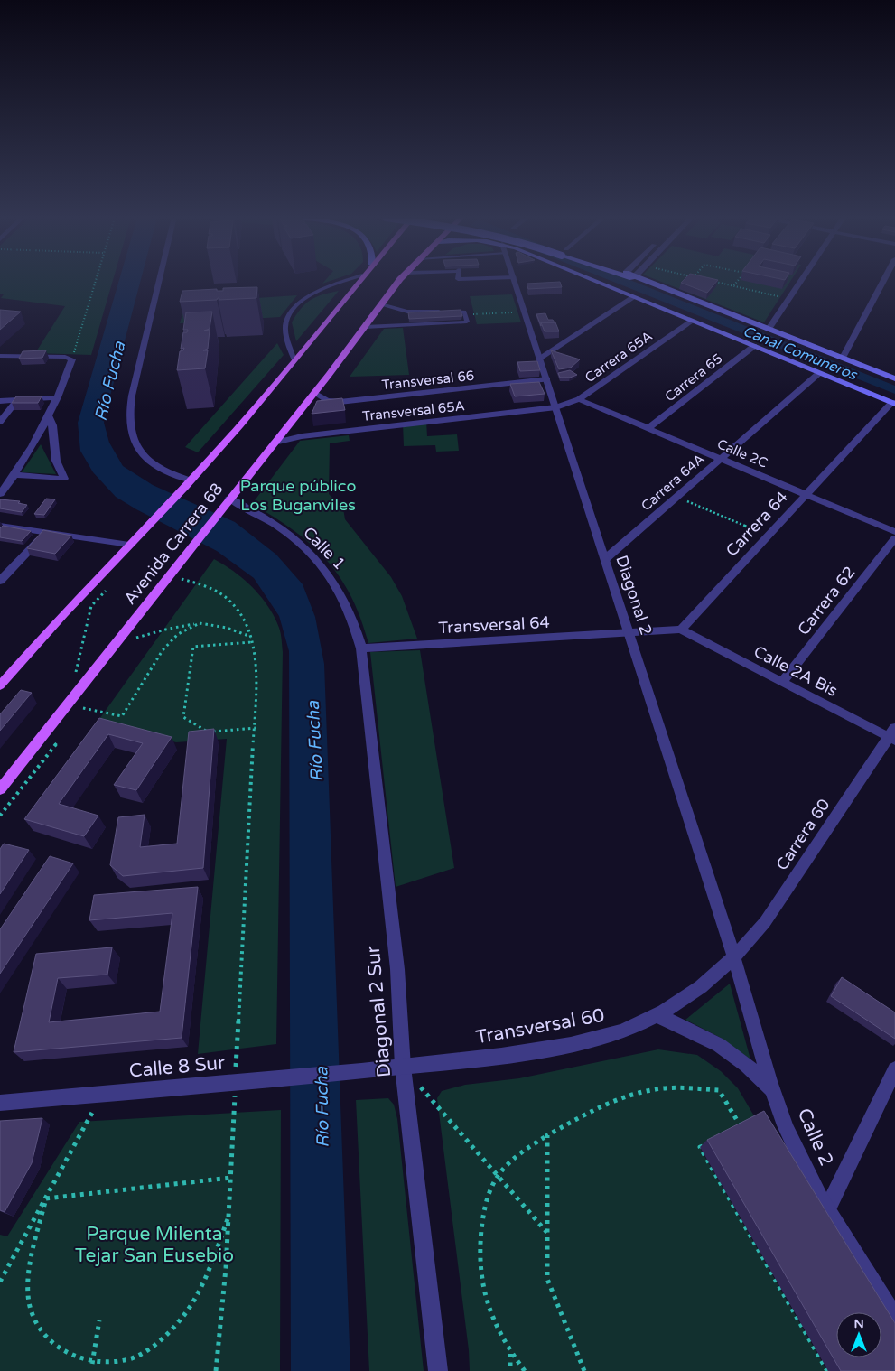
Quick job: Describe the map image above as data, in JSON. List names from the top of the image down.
{
  "streets": {
    "main road": ["Avenida Carrera 68"],
    "street": [
      "Carrera 65A",
      "Carrera 65",
      "Transversal 66",
      "Transversal 65A",
      "Calle 2C",
      "Carrera 64A",
      "Carrera 64",
      "Calle 1",
      "Diagonal 2",
      "Carrera 62",
      "Transversal 64",
      "Calle 2A Bis",
      "Carrera 60",
      "Diagonal 2 Sur",
      "Transversal 60",
      "Calle 8 Sur",
      "Calle 2"
    ]
  },
  "crossings": [
    ["Carrera 65A", "Transversal 65A"],
    ["Carrera 65A", "Calle 2C"],
    ["Carrera 65A", "Diagonal 2"],
    ["Carrera 65", "Calle 2C"],
    ["Transversal 66", "Avenida Carrera 68"],
    ["Transversal 66", "Diagonal 2"],
    ["Transversal 65A", "Avenida Carrera 68"],
    ["Transversal 65A", "Diagonal 2"],
    ["Calle 2C", "Carrera 64A"],
    ["Calle 2C", "Carrera 64"],
    ["Carrera 64A", "Diagonal 2"],
    ["Carrera 64", "Calle 2A Bis"],
    ["Avenida Carrera 68", "Calle 1"],
    ["Calle 1", "Transversal 64"],
    ["Calle 1", "Diagonal 2 Sur"],
    ["Diagonal 2", "Transversal 64"],
    ["Diagonal 2", "Carrera 60"],
    ["Diagonal 2", "Transversal 60"],
    ["Diagonal 2", "Calle 2"],
    ["Carrera 62", "Calle 2A Bis"],
    ["Transversal 64", "Diagonal 2 Sur"],
    ["Calle 2A Bis", "Carrera 60"],
    ["Carrera 60", "Transversal 60"],
    ["Carrera 60", "Calle 2"],
    ["Diagonal 2 Sur", "Transversal 60"],
    ["Transversal 60", "Calle 8 Sur"],
    ["Transversal 60", "Calle 2"]
  ],
  "water": ["Canal Comuneros", "Río Fucha"],
  "parks": ["Parque público Los Buganviles", "Parque Milenta Tejar San Eusebio"],
  "north": "top"
}
